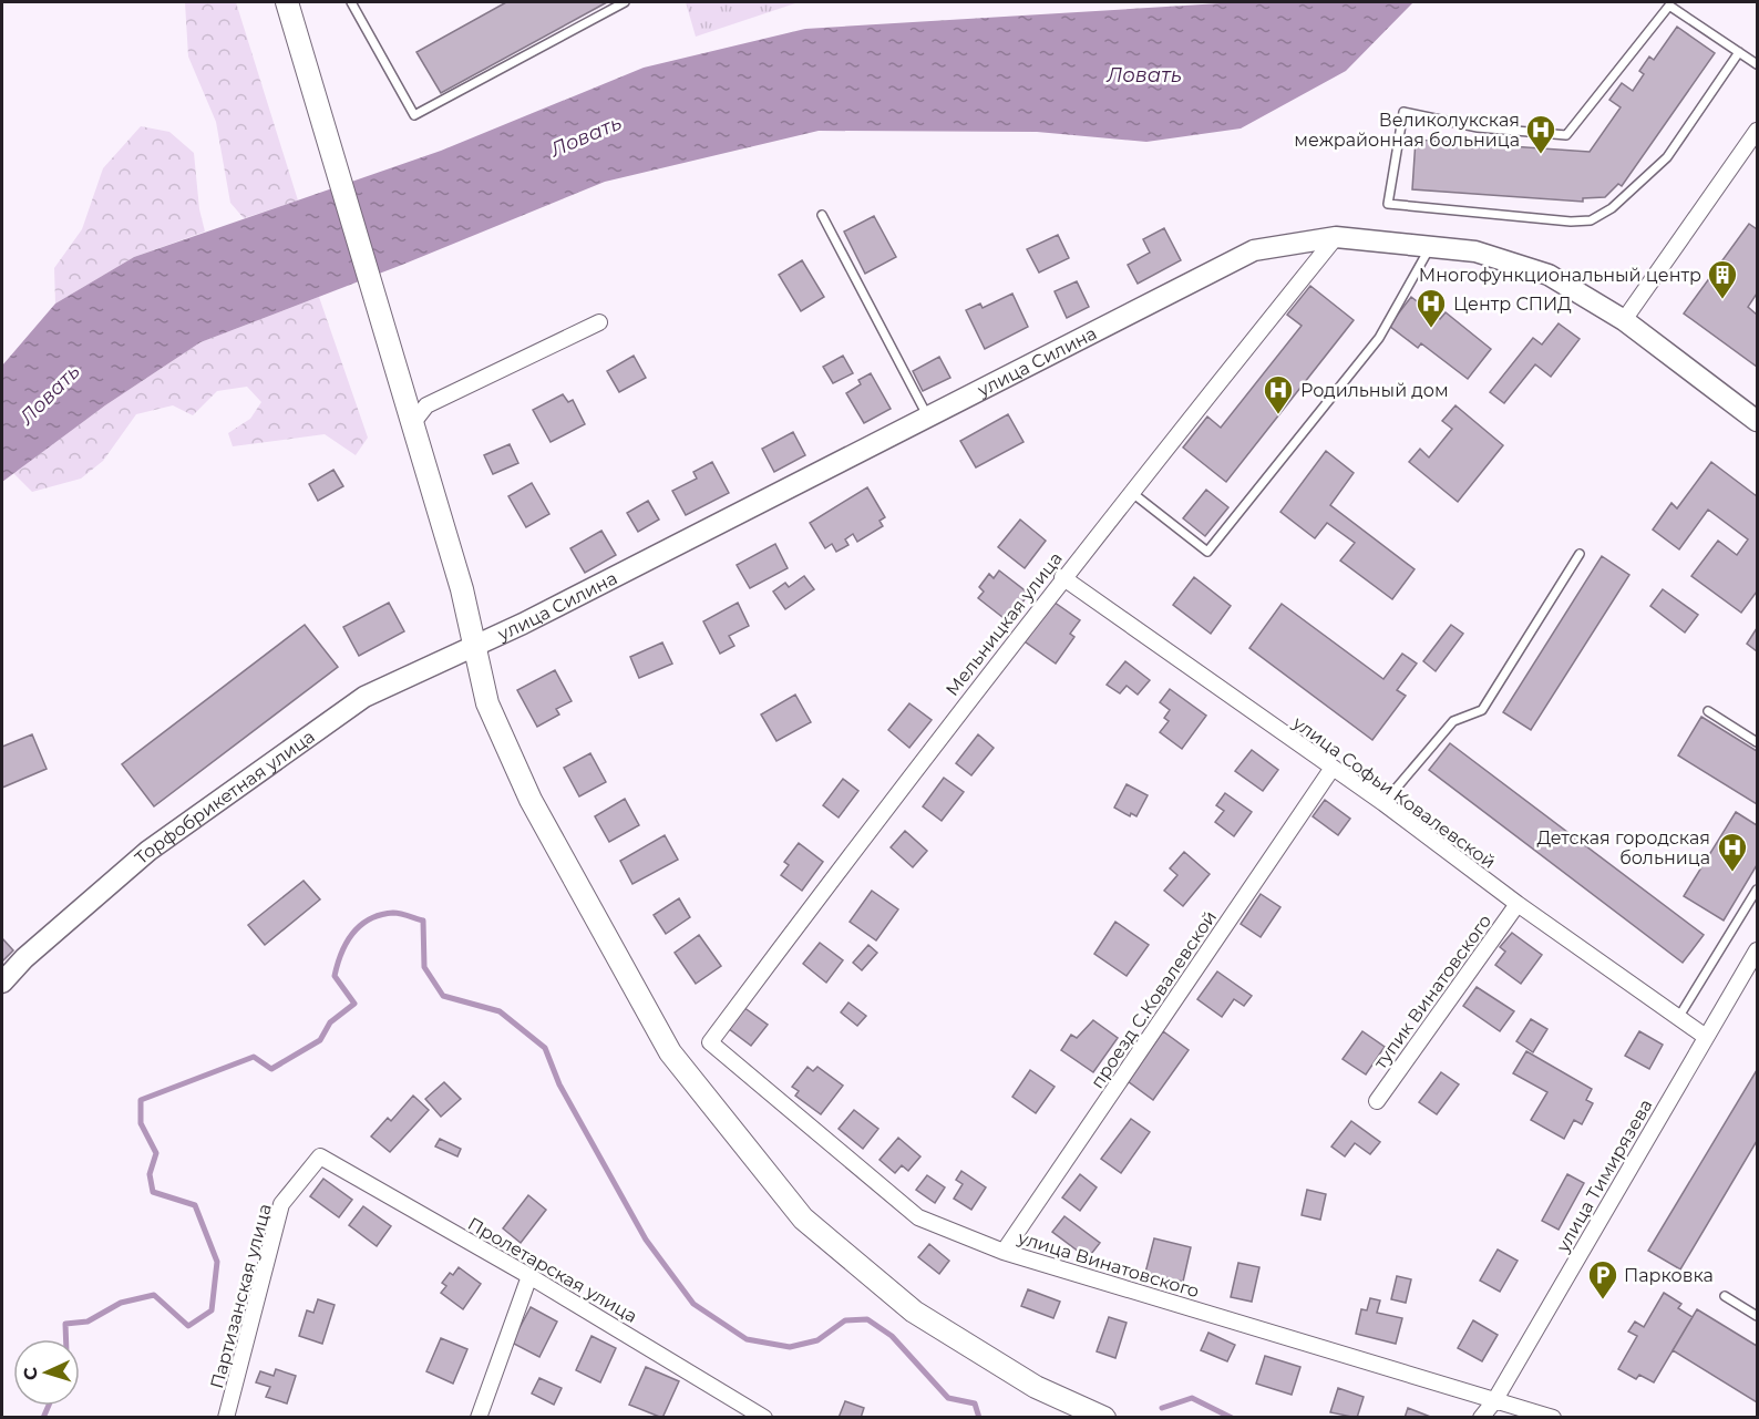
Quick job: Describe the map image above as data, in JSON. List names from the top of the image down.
{
  "streets": {
    "street": [
      "улица Силина",
      "Мельницкая улица",
      "улица Софьи Ковалевской",
      "Торфобрикетная улица",
      "тупик Винатовского",
      "проезд С.Ковалевской",
      "улица Тимирязева",
      "улица Винатовского",
      "Пролетарская улица",
      "Партизанская улица"
    ]
  },
  "crossings": [
    ["улица Силина", "Мельницкая улица"],
    ["улица Силина", "Торфобрикетная улица"],
    ["Мельницкая улица", "улица Софьи Ковалевской"],
    ["Мельницкая улица", "улица Винатовского"],
    ["улица Софьи Ковалевской", "тупик Винатовского"],
    ["улица Софьи Ковалевской", "проезд С.Ковалевской"],
    ["улица Софьи Ковалевской", "улица Тимирязева"],
    ["проезд С.Ковалевской", "улица Винатовского"],
    ["улица Тимирязева", "улица Винатовского"],
    ["Пролетарская улица", "Партизанская улица"]
  ],
  "water": ["Ловать"],
  "places": {
    "hospital": [
      "Великолукская межрайонная больница",
      "Центр СПИД",
      "Родильный дом",
      "Детская городская больница"
    ],
    "building": ["Многофункциональный центр"],
    "parking": ["Парковка"]
  },
  "north": "left"
}
